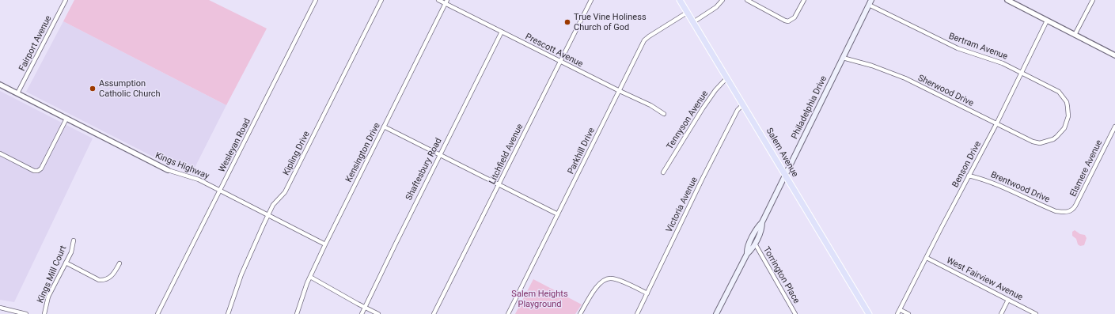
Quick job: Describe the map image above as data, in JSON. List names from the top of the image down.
{
  "streets": {
    "main road": ["Philadelphia Drive", "Salem Avenue"],
    "street": [
      "Fairport Avenue",
      "Bertram Avenue",
      "Prescott Avenue",
      "Sherwood Drive",
      "Tennyson Avenue",
      "Wesleyan Road",
      "Parkhill Drive",
      "Kensington Drive",
      "Kipling Drive",
      "Litchfield Avenue",
      "Benson Drive",
      "Kings Highway",
      "Elsmere Avenue",
      "Shaftesbury Road",
      "Brentwood Drive",
      "Victoria Avenue",
      "Kings Mill Court",
      "Torrington Place",
      "West Fairview Avenue"
    ]
  },
  "crossings": [
    ["Fairport Avenue", "Kings Highway"],
    ["Bertram Avenue", "Sherwood Drive"],
    ["Bertram Avenue", "Philadelphia Drive"],
    ["Bertram Avenue", "Benson Drive"],
    ["Prescott Avenue", "Parkhill Drive"],
    ["Prescott Avenue", "Kensington Drive"],
    ["Prescott Avenue", "Litchfield Avenue"],
    ["Prescott Avenue", "Shaftesbury Road"],
    ["Sherwood Drive", "Philadelphia Drive"],
    ["Sherwood Drive", "Benson Drive"],
    ["Philadelphia Drive", "Salem Avenue"],
    ["Philadelphia Drive", "Torrington Place"],
    ["Tennyson Avenue", "Salem Avenue"],
    ["Wesleyan Road", "Kings Highway"],
    ["Parkhill Drive", "Salem Avenue"],
    ["Kensington Drive", "Kings Highway"],
    ["Salem Avenue", "Victoria Avenue"],
    ["Kipling Drive", "Kings Highway"],
    ["Benson Drive", "Brentwood Drive"],
    ["Benson Drive", "West Fairview Avenue"],
    ["Elsmere Avenue", "Brentwood Drive"]
  ],
  "parks": ["Salem Heights Playground"],
  "places": ["True Vine Holiness Church of God", "Assumption Catholic Church"]
}
